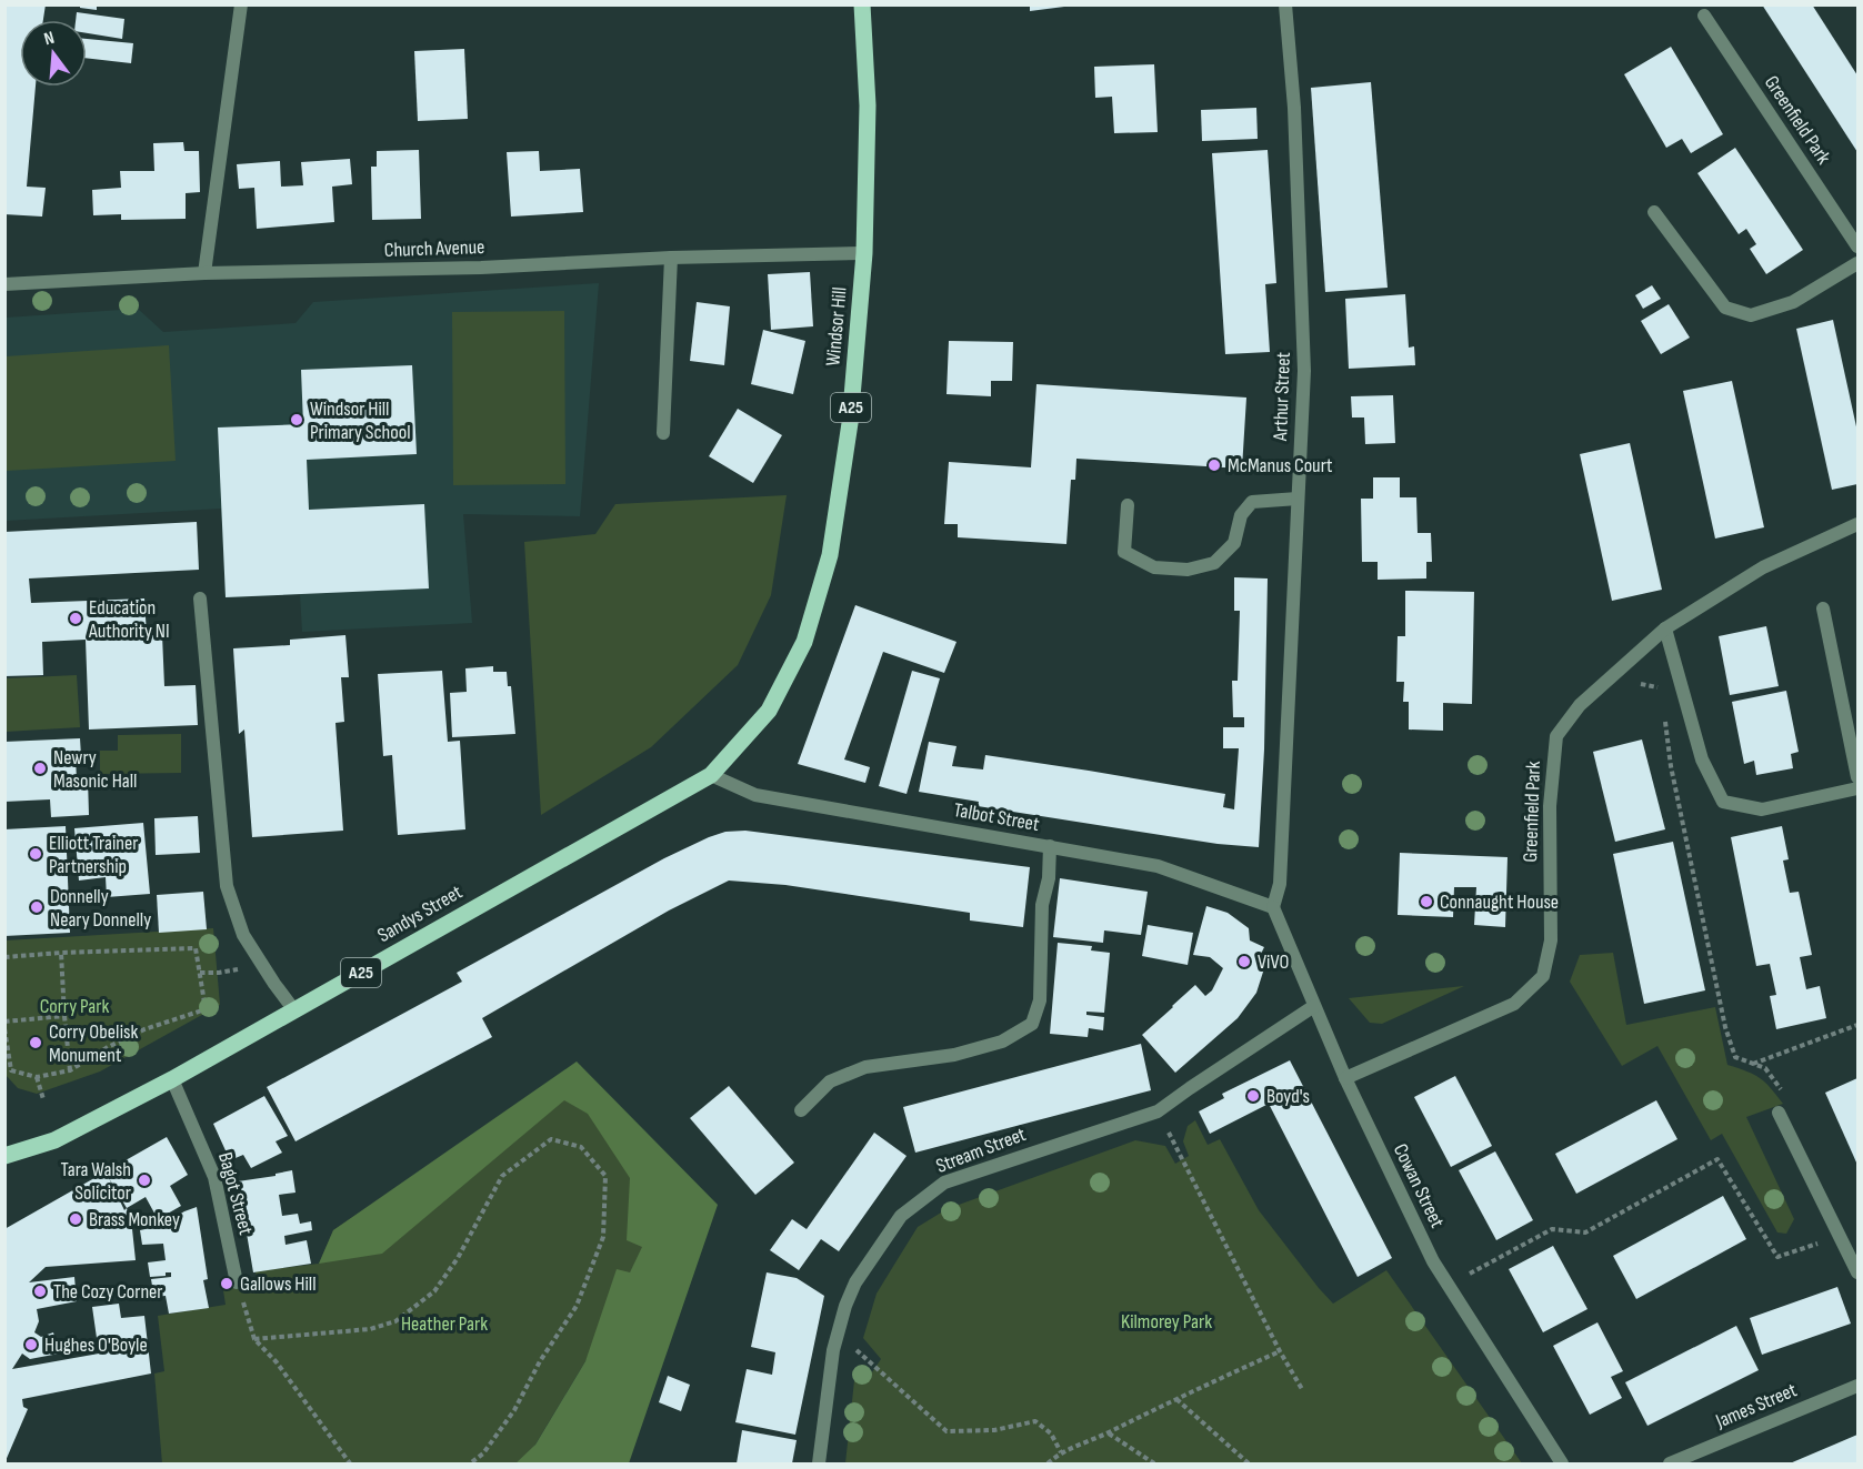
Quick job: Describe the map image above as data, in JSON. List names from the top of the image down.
{
  "streets": {
    "main road": ["Windsor Hill", "A25", "Sandys Street"],
    "street": [
      "Greenfield Park",
      "Church Avenue",
      "Arthur Street",
      "Talbot Street",
      "Stream Street",
      "Cowan Street",
      "Bagot Street",
      "James Street"
    ]
  },
  "crossings": [
    ["Greenfield Park", "Cowan Street"],
    ["Church Avenue", "Windsor Hill"],
    ["Windsor Hill", "Talbot Street"],
    ["Windsor Hill", "Sandys Street"],
    ["Arthur Street", "Talbot Street"],
    ["Arthur Street", "Cowan Street"],
    ["Talbot Street", "Sandys Street"],
    ["Talbot Street", "Cowan Street"],
    ["Sandys Street", "Bagot Street"],
    ["Stream Street", "Cowan Street"]
  ],
  "parks": ["Corry Park", "Kilmorey Park", "Heather Park"],
  "places": [
    "Windsor Hill Primary School",
    "McManus Court",
    "Education Authority NI",
    "Newry Masonic Hall",
    "Elliott Trainer Partnership",
    "Connaught House",
    "Donnelly Neary Donnelly",
    "ViVO",
    "Corry Obelisk Monument",
    "Boyd's",
    "Tara Walsh Solicitor",
    "Brass Monkey",
    "Gallows Hill",
    "The Cozy Corner",
    "Hughes O'Boyle"
  ],
  "north": "top"
}
